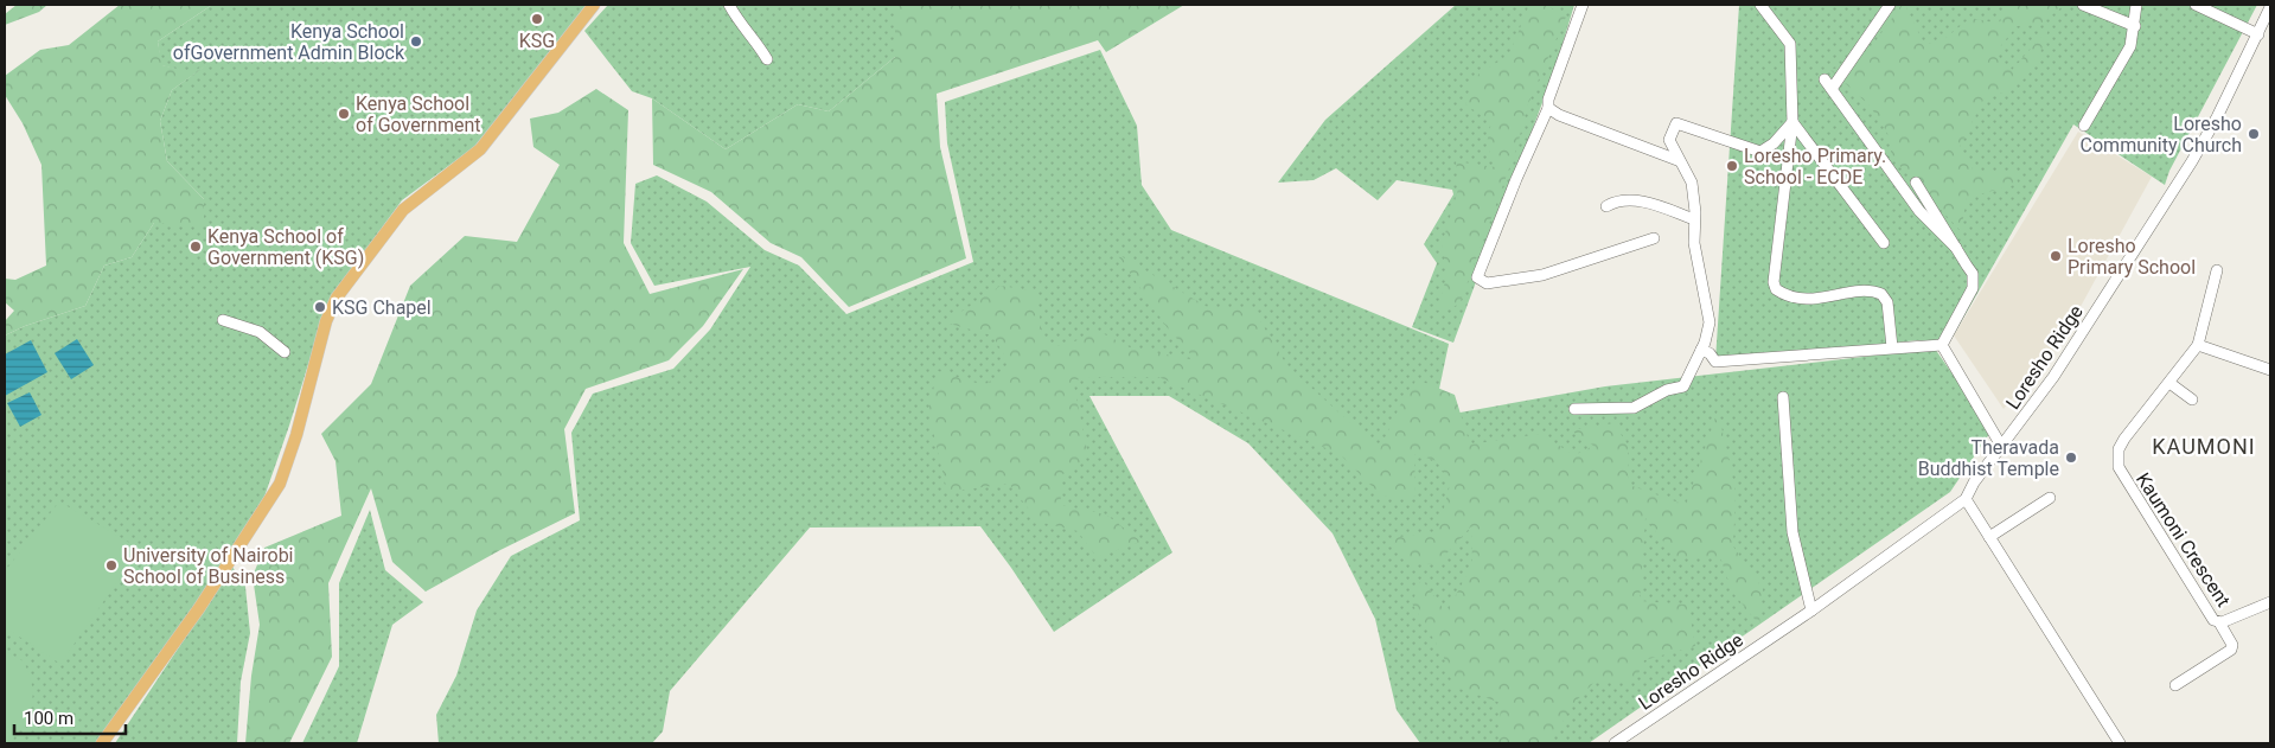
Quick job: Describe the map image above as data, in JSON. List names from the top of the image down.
{
  "streets": {
    "street": ["Loresho Ridge", "Kaumoni Crescent"]
  },
  "districts": ["KAUMONI"],
  "places": [
    "KSG",
    "Kenya School ofGovernment Admin Block",
    "Kenya School of Government",
    "Loresho Community Church",
    "Loresho Primary. School - ECDE",
    "Kenya School of Government (KSG)",
    "Loresho Primary School",
    "KSG Chapel",
    "Theravada Buddhist Temple",
    "University of Nairobi School of Business"
  ],
  "scale_bar": "100 m"
}
